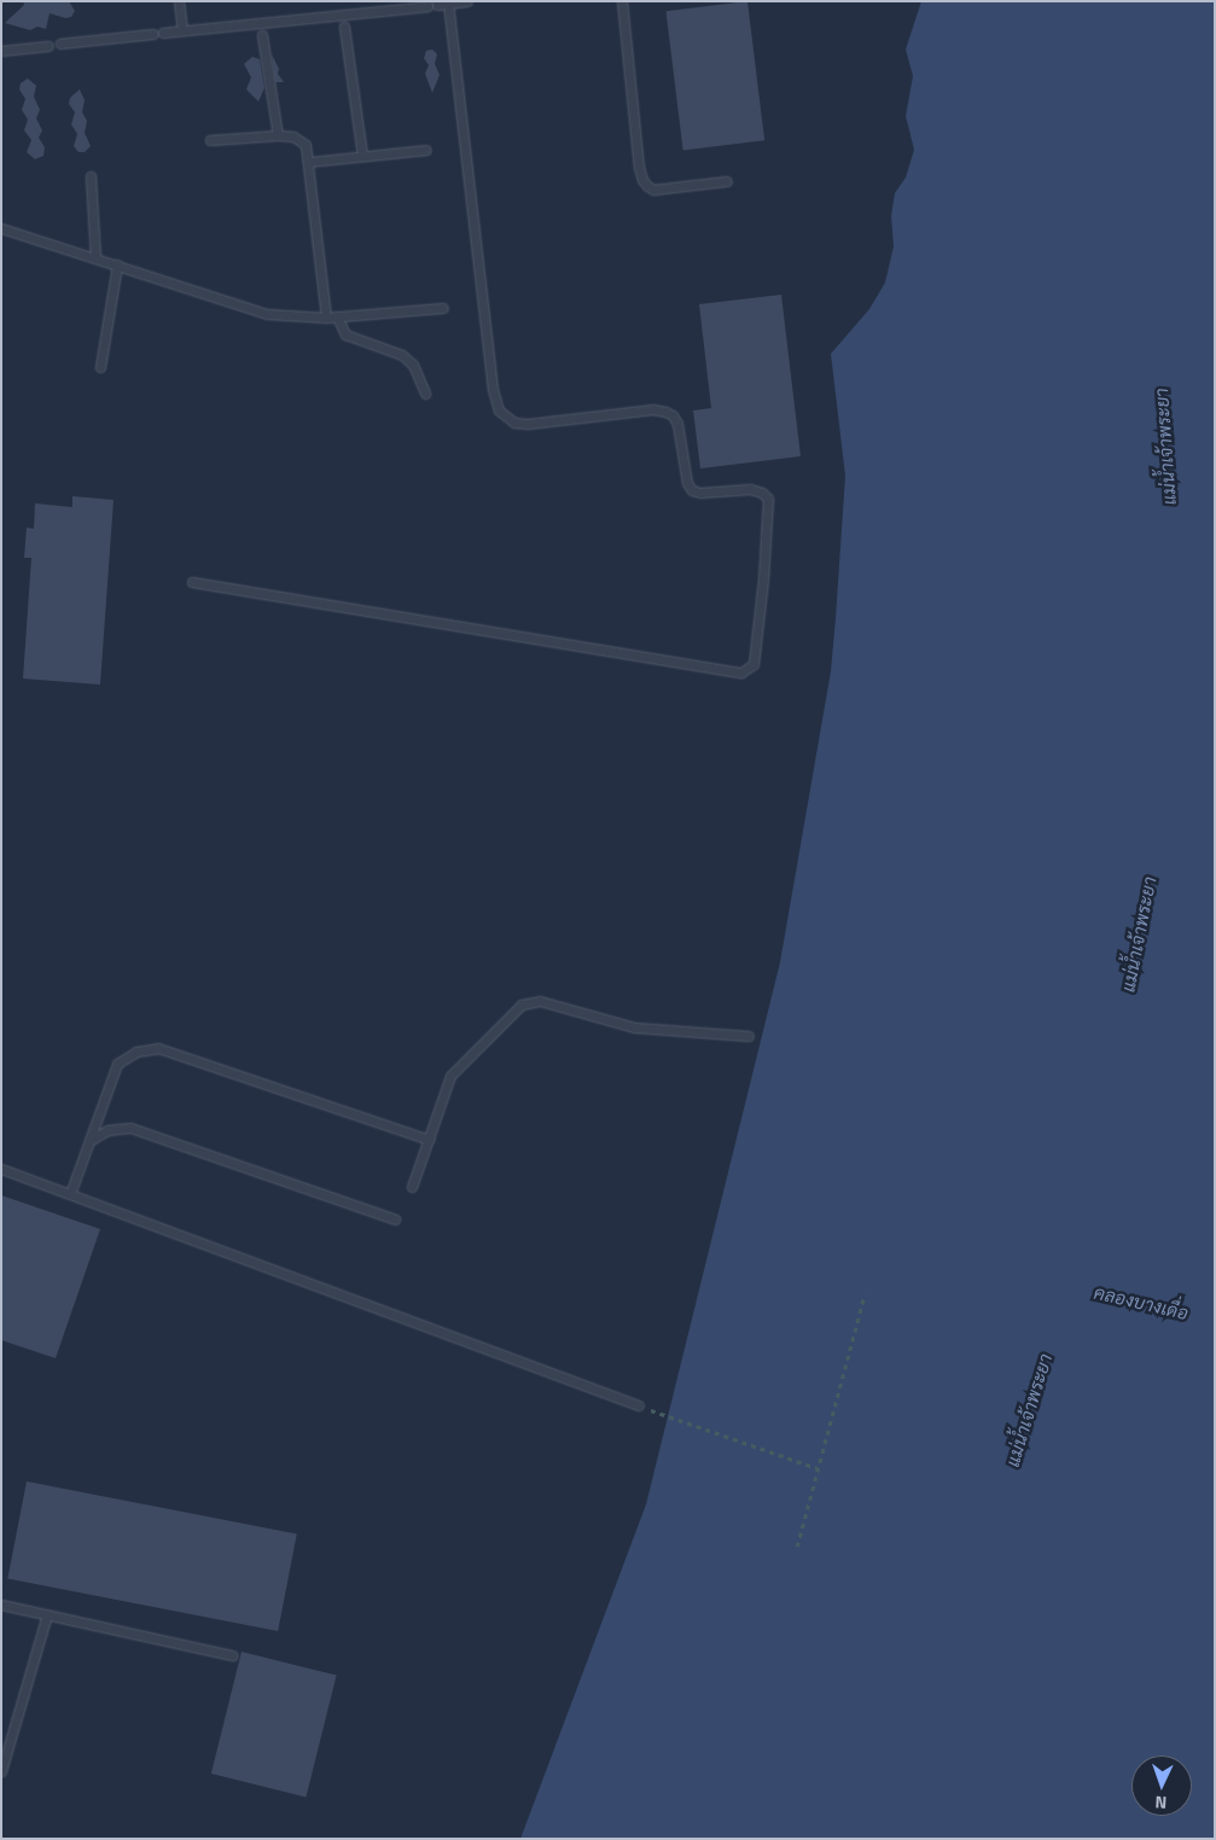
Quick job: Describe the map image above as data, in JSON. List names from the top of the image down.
{
  "water": ["แม่น้ำเจ้าพระยา", "คลองบางเดื่อ"],
  "north": "bottom"
}
